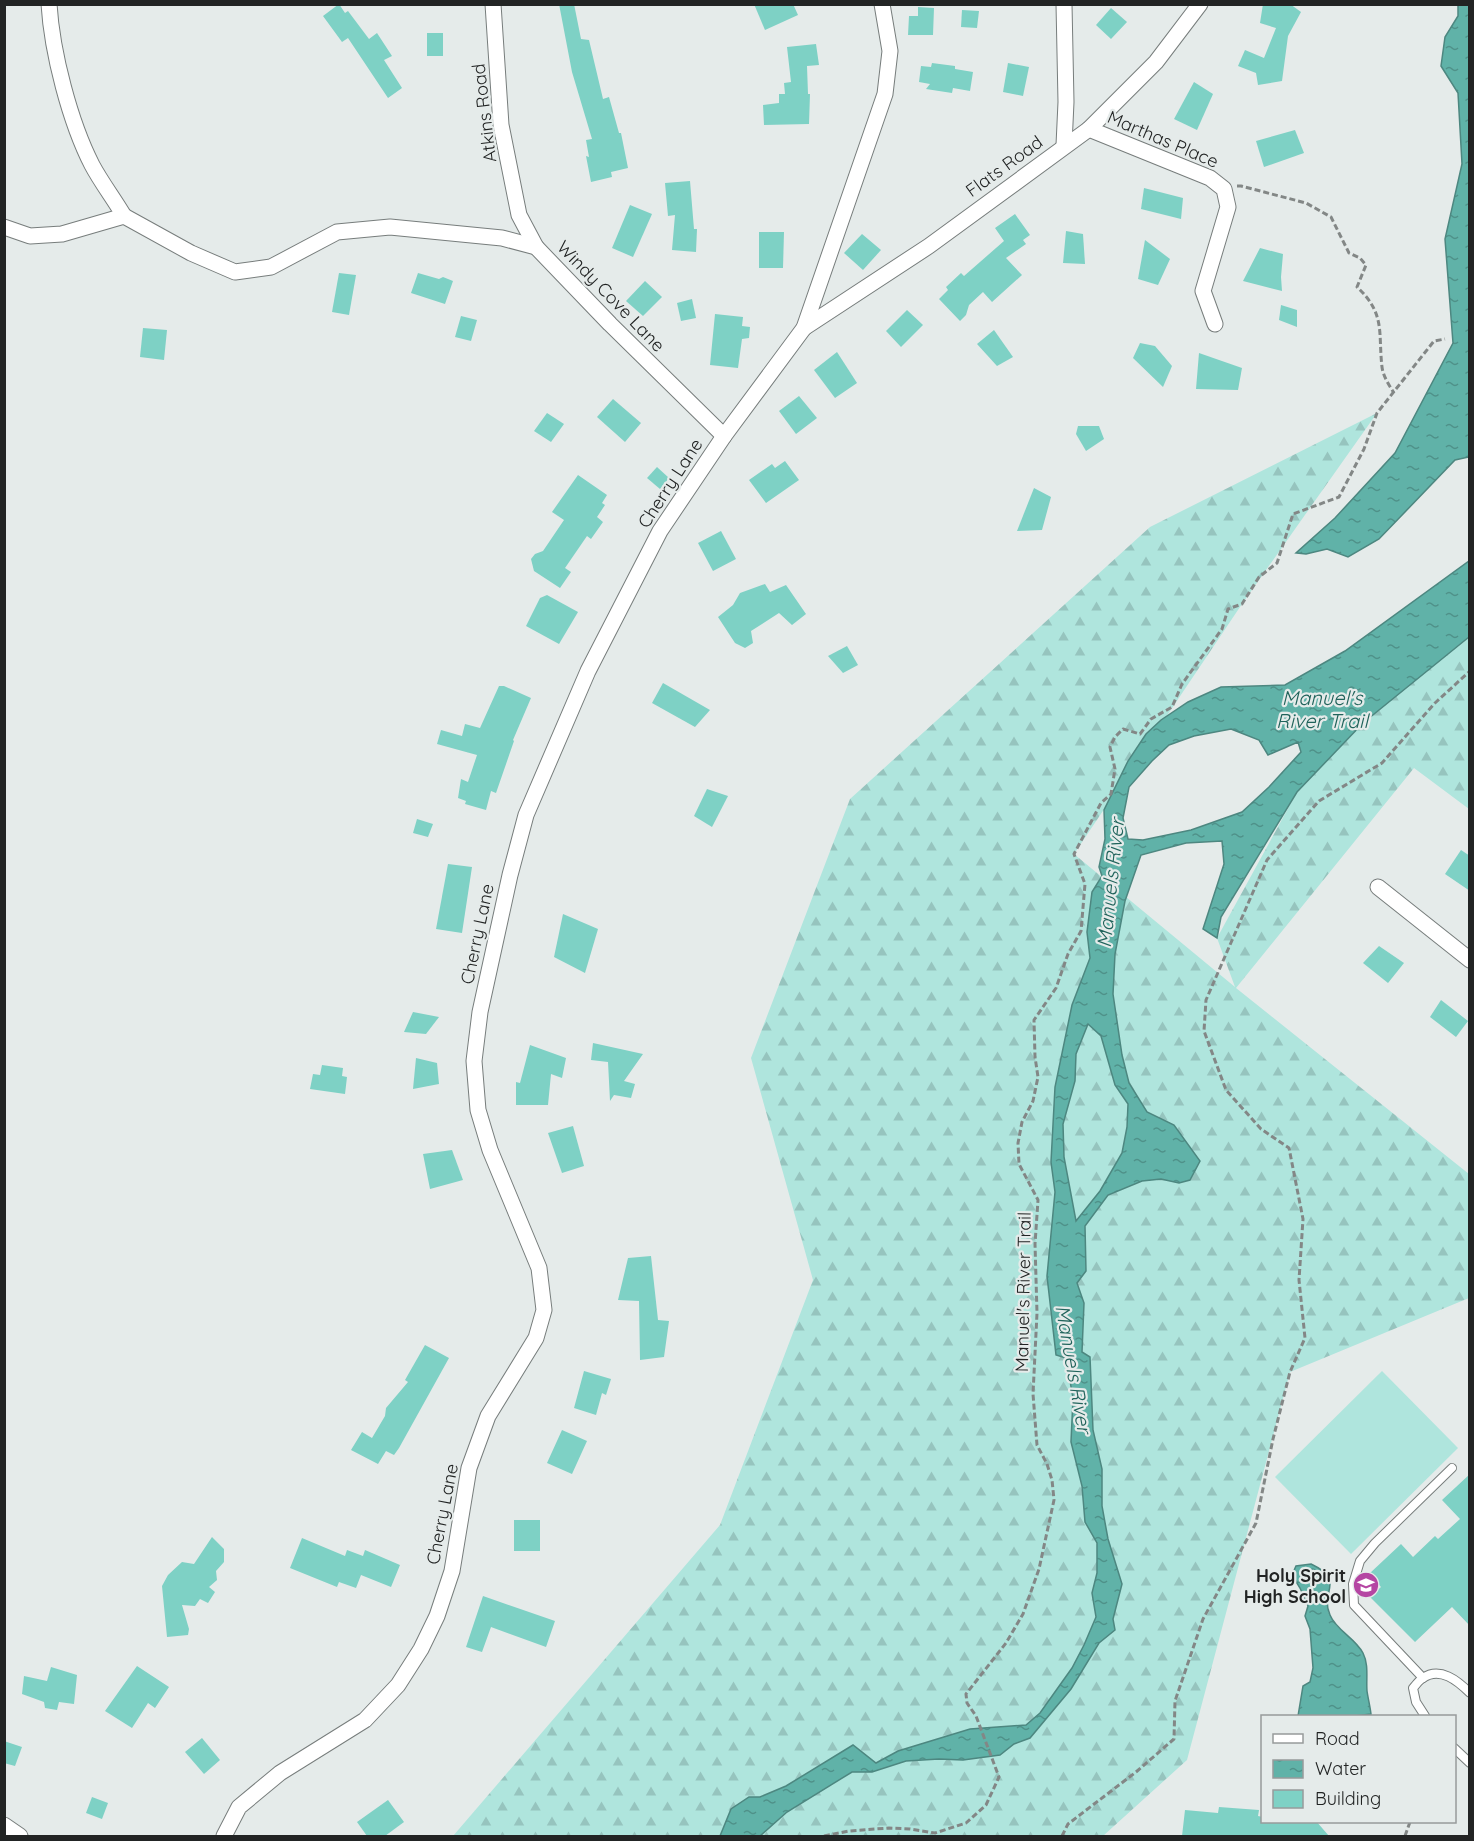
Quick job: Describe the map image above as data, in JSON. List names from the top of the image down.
{
  "streets": {
    "street": [
      "Atkins Road",
      "Marthas Place",
      "Flats Road",
      "Windy Cove Lane",
      "Cherry Lane"
    ],
    "path": ["Manuel's River Trail"]
  },
  "crossings": [
    ["Atkins Road", "Windy Cove Lane"],
    ["Marthas Place", "Flats Road"],
    ["Flats Road", "Cherry Lane"],
    ["Windy Cove Lane", "Cherry Lane"]
  ],
  "water": ["Manuel's River Trail", "Manuels River"],
  "places": {
    "school or university": ["Holy Spirit High School"]
  },
  "legend": ["Road", "Water", "Building"]
}
